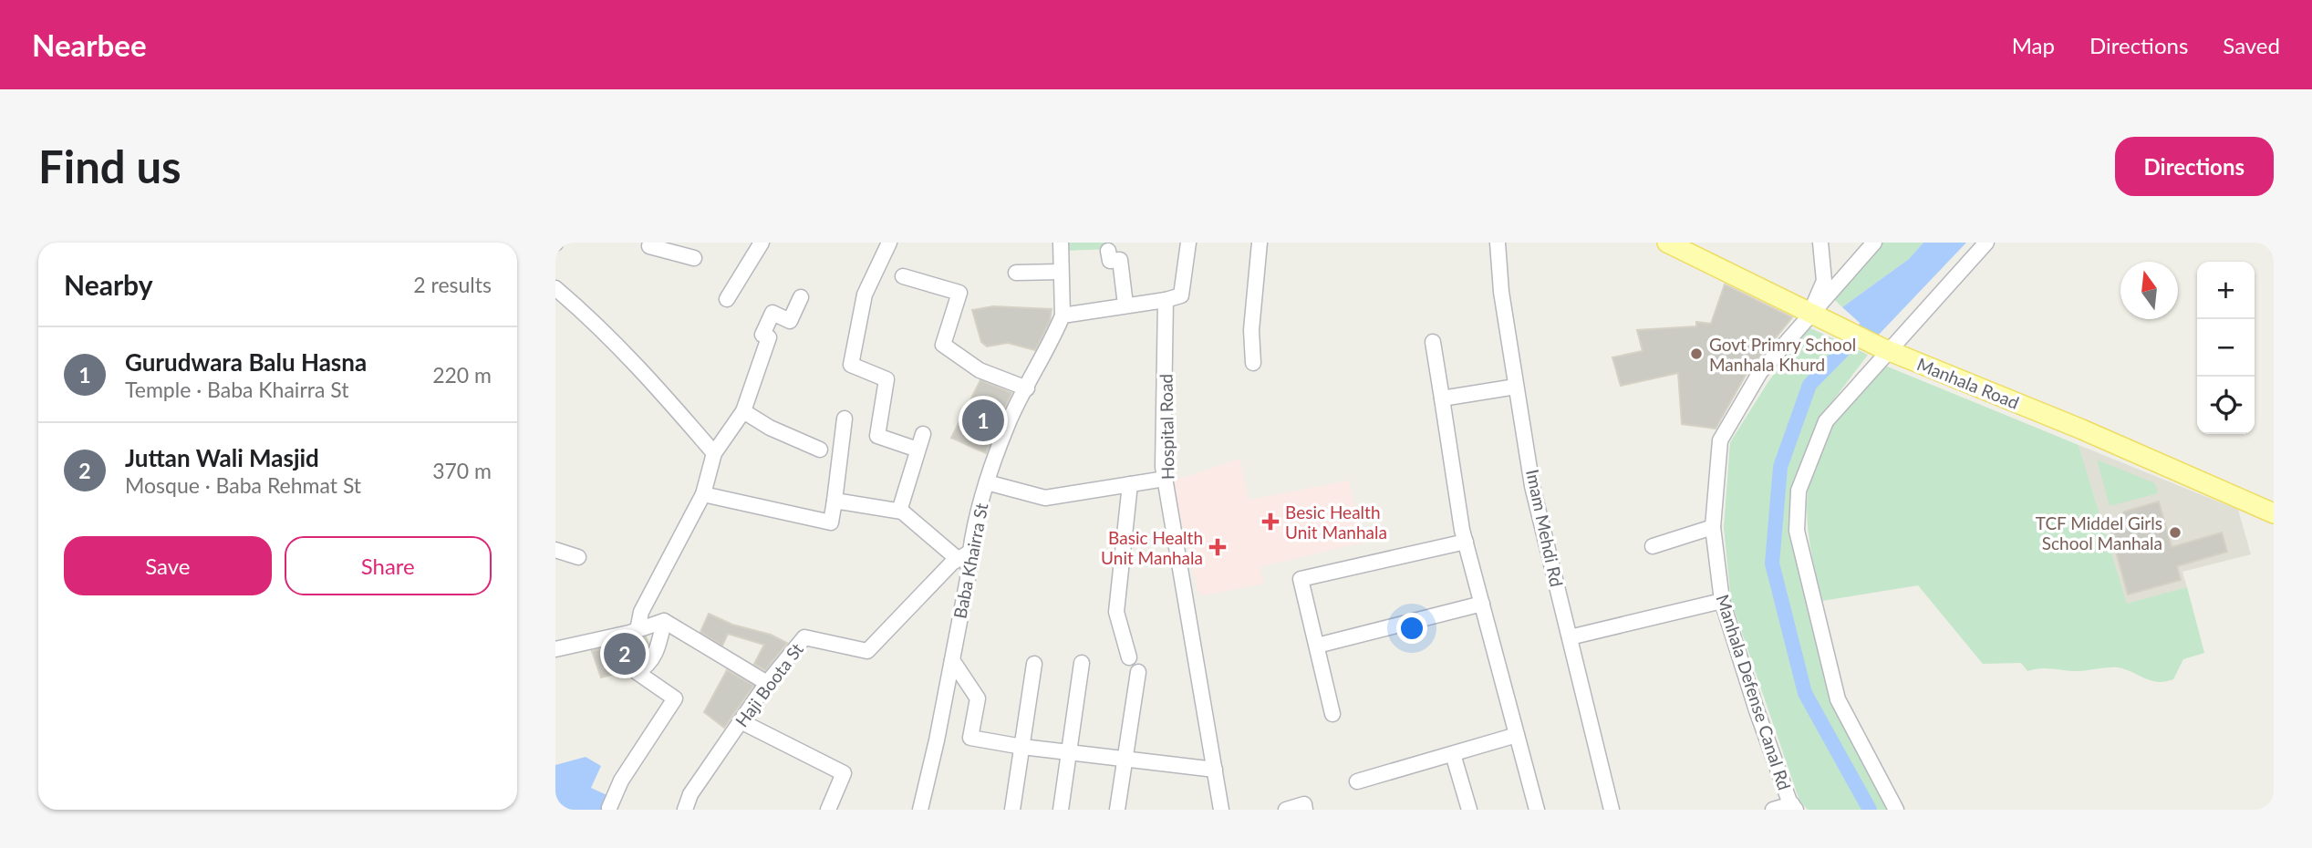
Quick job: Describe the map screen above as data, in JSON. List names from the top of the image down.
{
  "streets": {
    "main road": ["Manhala Road"],
    "street": [
      "Hospital Road",
      "Imam Mehdi Rd",
      "Baba Khairra St",
      "Haji Boota St",
      "Manhala Defense Canal Rd"
    ]
  },
  "crossings": [
    ["Manhala Road", "Manhala Defense Canal Rd"],
    ["Baba Khairra St", "Haji Boota St"]
  ],
  "places": {
    "other": ["Govt Primry School Manhala Khurd", "TCF Middel Girls School Manhala"],
    "health": ["Besic Health Unit Manhala", "Basic Health Unit Manhala"]
  },
  "north": "top",
  "page": {
    "header": "Nearbee",
    "nav": ["Map", "Directions", "Saved"],
    "buttons": [
      "Directions",
      ["Save", "Share"]
    ],
    "title": "Find us",
    "heading": ["Nearby", "2 results"],
    "map_buttons": ["+", "−"],
    "list": [
      {
        "mark": "1",
        "name": "Gurudwara Balu Hasna",
        "note": "Temple · Baba Khairra St",
        "value": "220 m"
      },
      {
        "mark": "2",
        "name": "Juttan Wali Masjid",
        "note": "Mosque · Baba Rehmat St",
        "value": "370 m"
      }
    ],
    "pins": ["1", "2"]
  }
}
